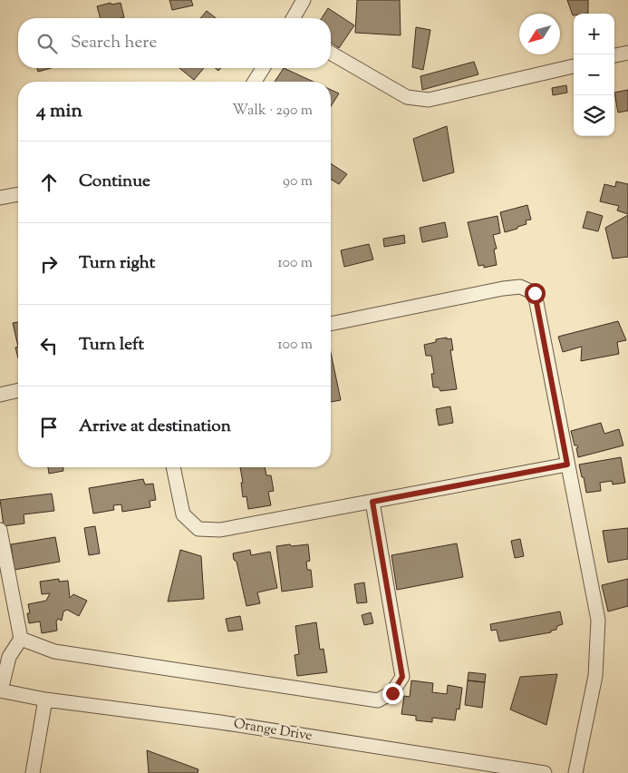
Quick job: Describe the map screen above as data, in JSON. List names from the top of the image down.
{
  "streets": {
    "street": ["Orange Drive"]
  },
  "north": "bottom left",
  "page": {
    "map_buttons": ["+", "−"],
    "search": "Search here",
    "heading": ["4 min", "Walk · 290 m"],
    "list": [
      ["Continue", "90 m"],
      ["Turn right", "100 m"],
      ["Turn left", "100 m"],
      "Arrive at destination"
    ]
  }
}
